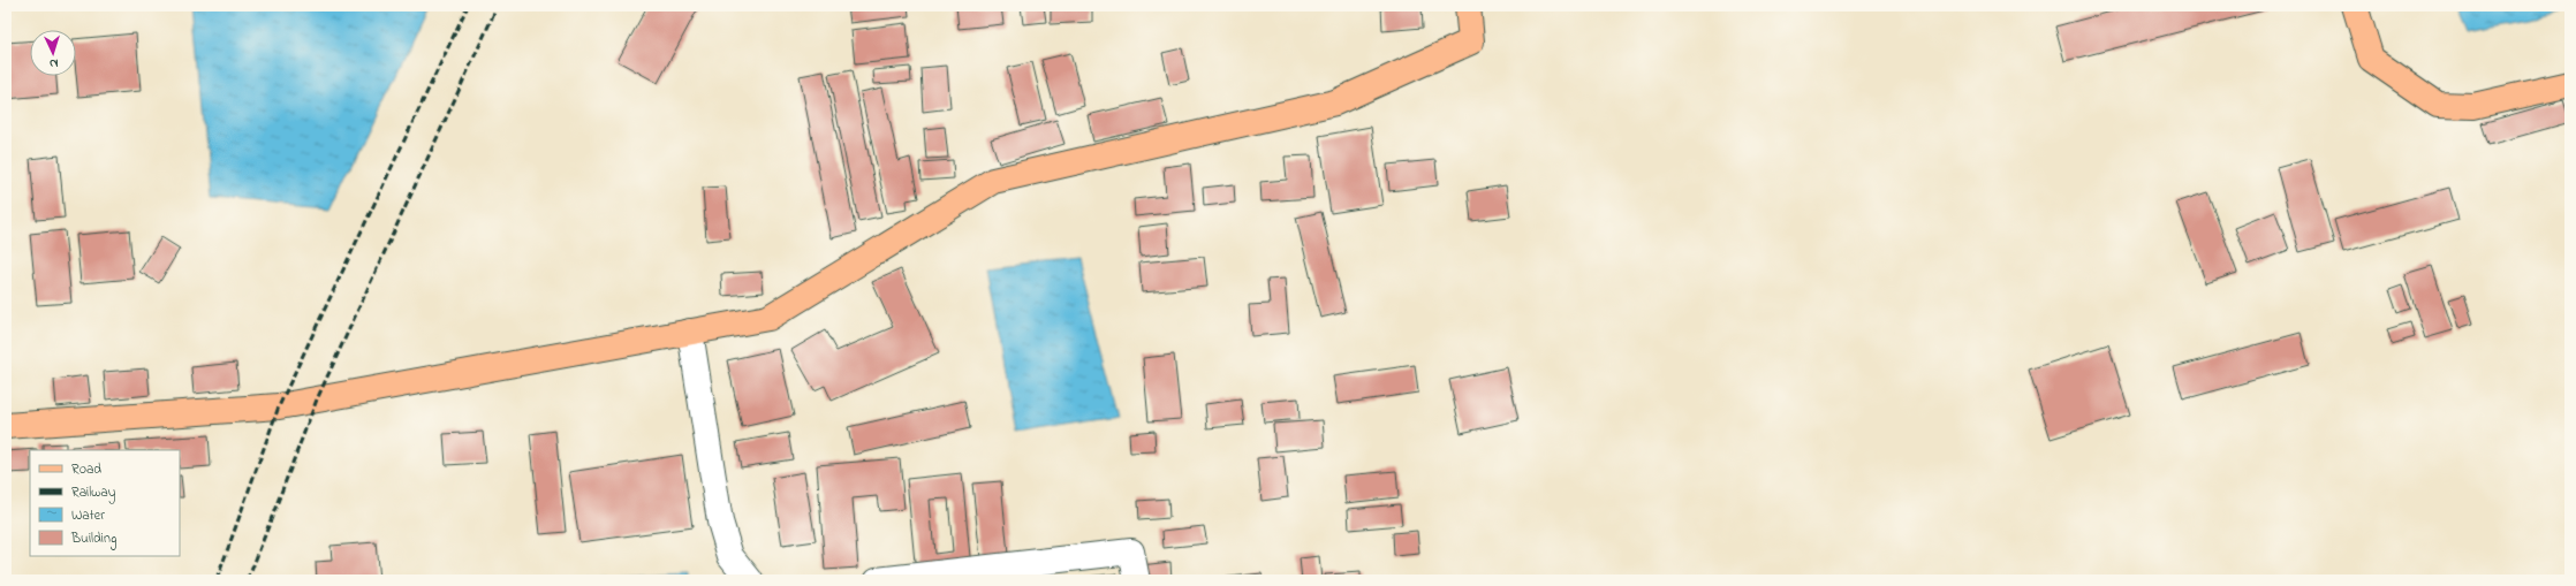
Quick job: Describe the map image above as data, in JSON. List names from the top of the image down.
{
  "legend": [
    "Road",
    "Railway",
    "Water",
    "Building"
  ],
  "north": "bottom"
}
